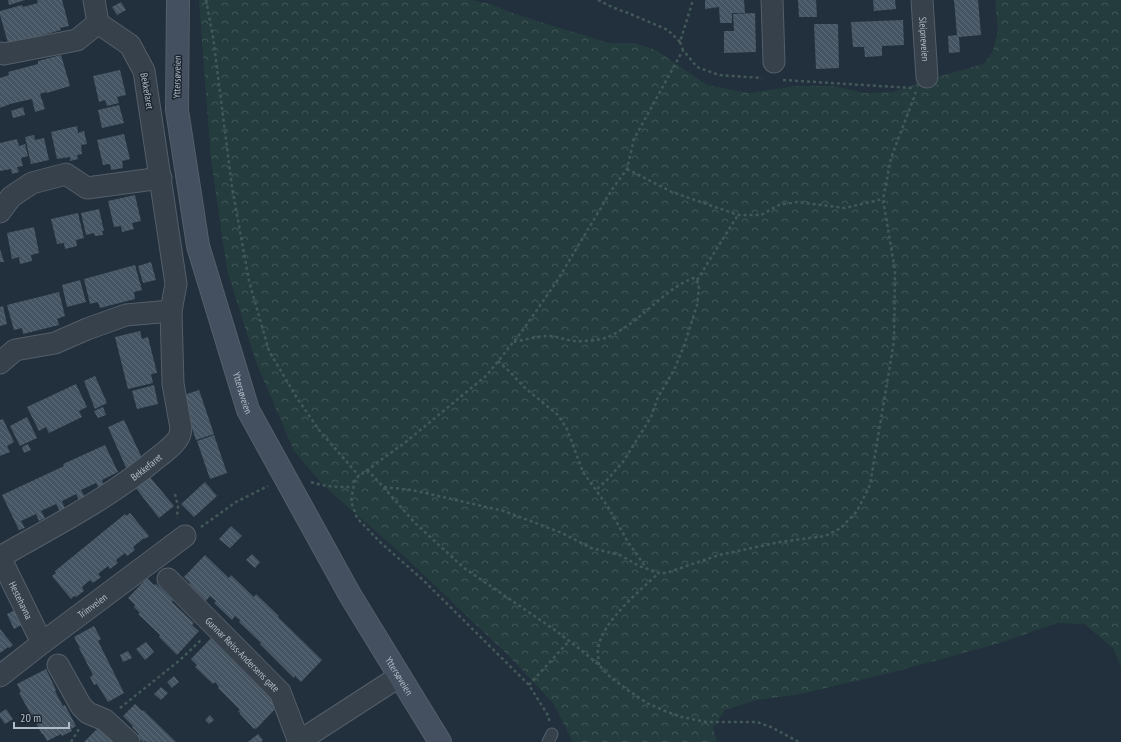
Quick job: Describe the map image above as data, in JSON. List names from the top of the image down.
{
  "streets": {
    "main road": ["Yttersøveien"],
    "street": [
      "Sleipneveien",
      "Bekkefaret",
      "Hestehavna",
      "Trimveien",
      "Gunnar Reiss-Andersens gate"
    ]
  },
  "crossings": [
    ["Yttersøveien", "Gunnar Reiss-Andersens gate"],
    ["Bekkefaret", "Hestehavna"],
    ["Hestehavna", "Trimveien"]
  ],
  "scale_bar": "20 m"
}
